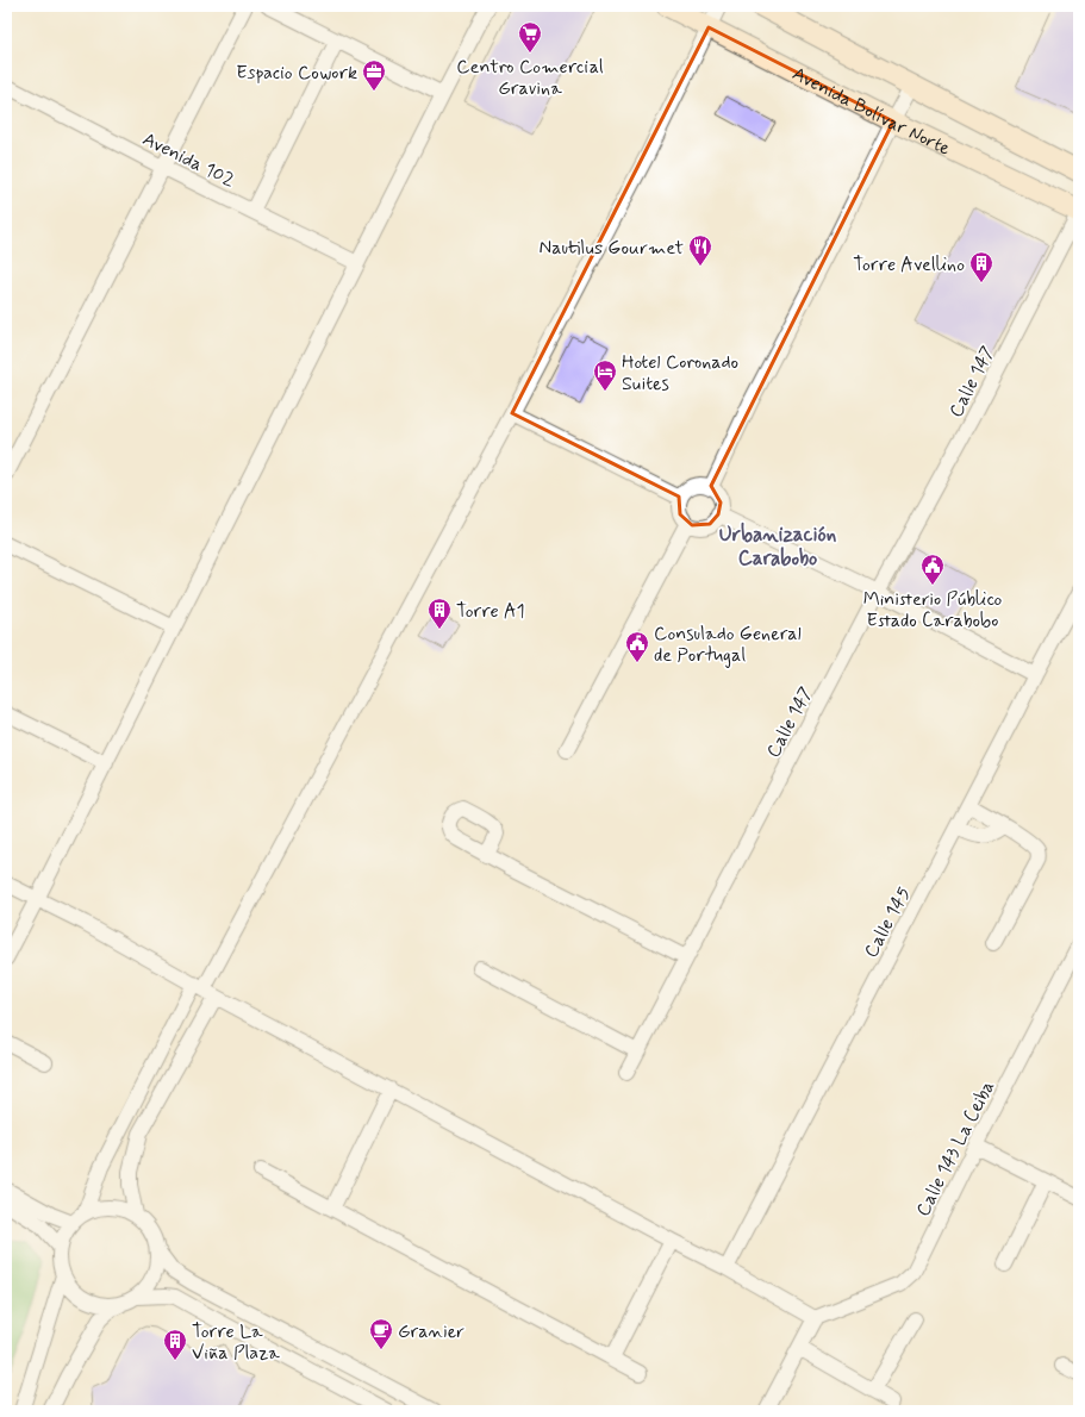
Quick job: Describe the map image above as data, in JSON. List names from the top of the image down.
{
  "streets": {
    "main road": ["Avenida Bolívar Norte"],
    "street": [
      "Avenida 102",
      "Calle 147",
      "Calle 145",
      "Calle 143 La Ceiba"
    ]
  },
  "crossings": [
    ["Avenida Bolívar Norte", "Calle 147"]
  ],
  "districts": ["Urbanización Carabobo"],
  "places": {
    "supermarket": ["Centro Comercial Gravina"],
    "office": ["Espacio Cowork"],
    "restaurant": ["Nautilus Gourmet"],
    "building": ["Torre Avellino", "Torre A1", "Torre La Viña Plaza"],
    "hotel": ["Hotel Coronado Suites"],
    "public building": ["Ministerio Público Estado Carabobo", "Consulado General de Portugal"],
    "cafe": ["Granier"]
  }
}
